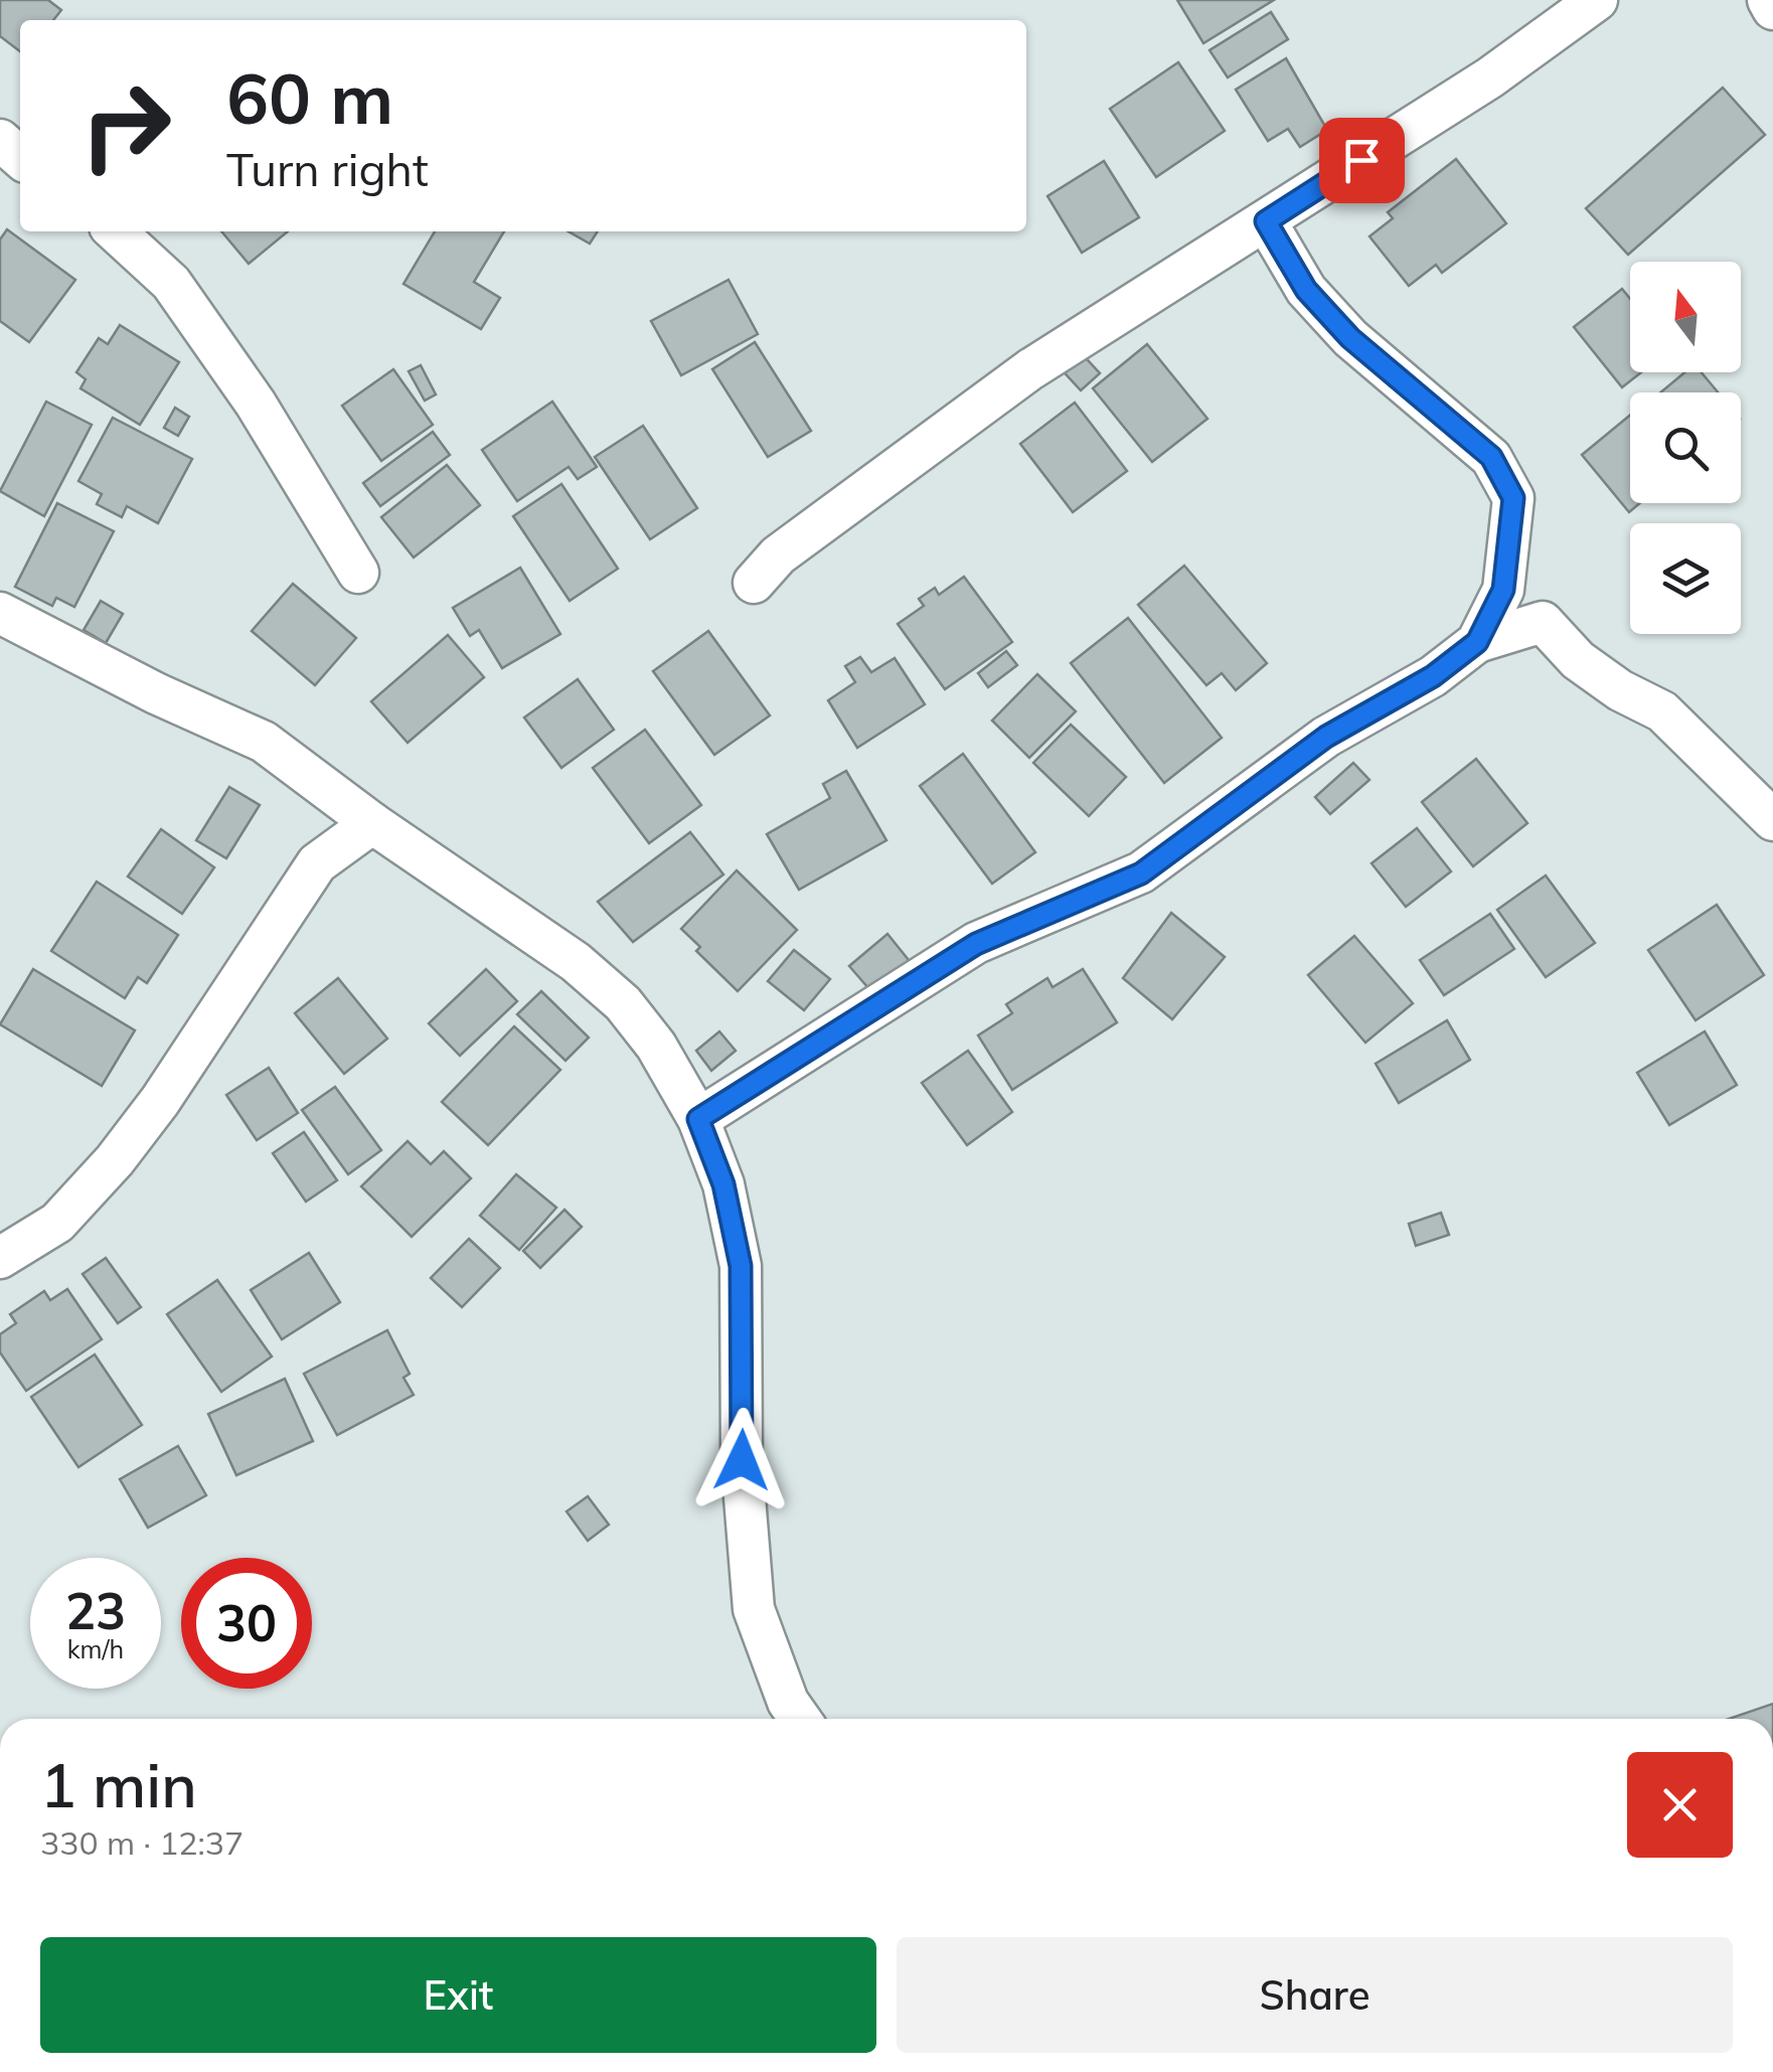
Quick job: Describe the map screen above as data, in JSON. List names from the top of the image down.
{
  "north": "top",
  "page": {
    "turn": ["60 m", "Turn right"],
    "speed": "23 km/h",
    "limit": "30",
    "heading": ["1 min", "330 m · 12:37"],
    "buttons": ["Exit", "Share"]
  }
}
